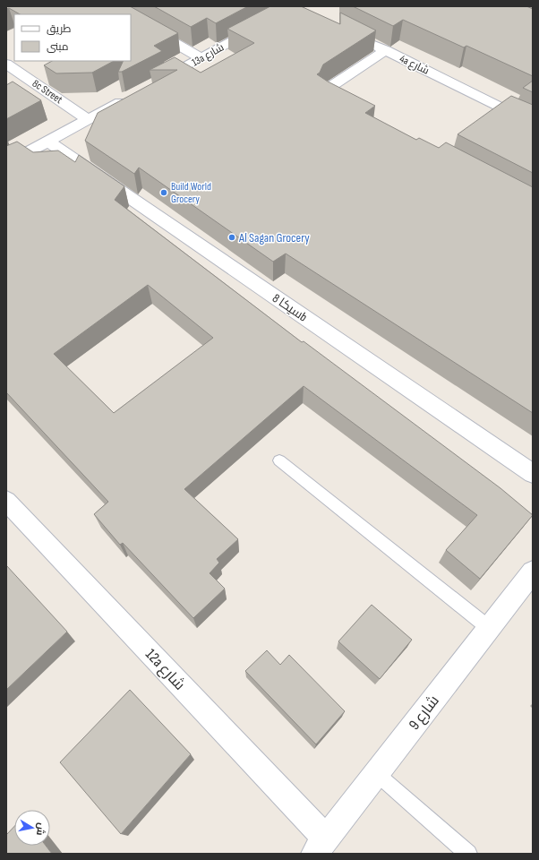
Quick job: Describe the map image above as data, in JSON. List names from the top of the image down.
{
  "streets": {
    "street": [
      "13a شارع",
      "4a شارع",
      "8c Street",
      "سيكا 8b",
      "12a شارع",
      "شارع 9"
    ]
  },
  "crossings": [
    ["12a شارع", "شارع 9"]
  ],
  "places": ["Build World Grocery", "Al Sagan Grocery"],
  "legend": ["طريق", "مبنى"],
  "north": "right"
}
